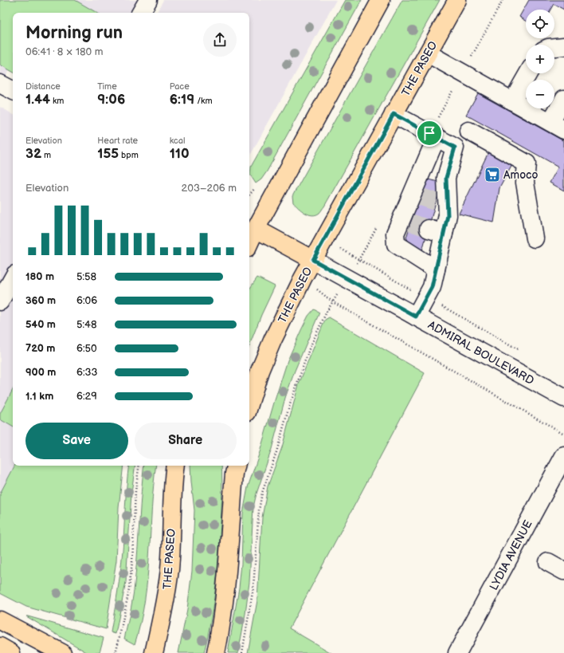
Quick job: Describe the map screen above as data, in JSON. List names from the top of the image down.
{
  "streets": {
    "main road": ["THE PASEO", "ADMIRAL BOULEVARD"],
    "street": ["LYDIA AVENUE"]
  },
  "crossings": [
    ["THE PASEO", "ADMIRAL BOULEVARD"]
  ],
  "places": {
    "supermarket": ["Amoco"]
  },
  "page": {
    "map_buttons": ["+", "−"],
    "heading": ["Morning run", "06:41 · 8 × 180 m"],
    "stats": [
      ["Distance", "1.44 km"],
      ["Time", "9:06"],
      ["Pace", "6:19 /km"],
      ["Elevation", "32 m"],
      ["Heart rate", "155 bpm"],
      ["kcal", "110"]
    ],
    "chart": ["Elevation", "203–206 m"],
    "list": [
      {
        "name": "180 m",
        "note": "5:58"
      },
      {
        "name": "360 m",
        "note": "6:06"
      },
      {
        "name": "540 m",
        "note": "5:48"
      },
      {
        "name": "720 m",
        "note": "6:50"
      },
      {
        "name": "900 m",
        "note": "6:33"
      },
      {
        "name": "1.1 km",
        "note": "6:29"
      }
    ],
    "buttons": ["Save", "Share"]
  }
}
